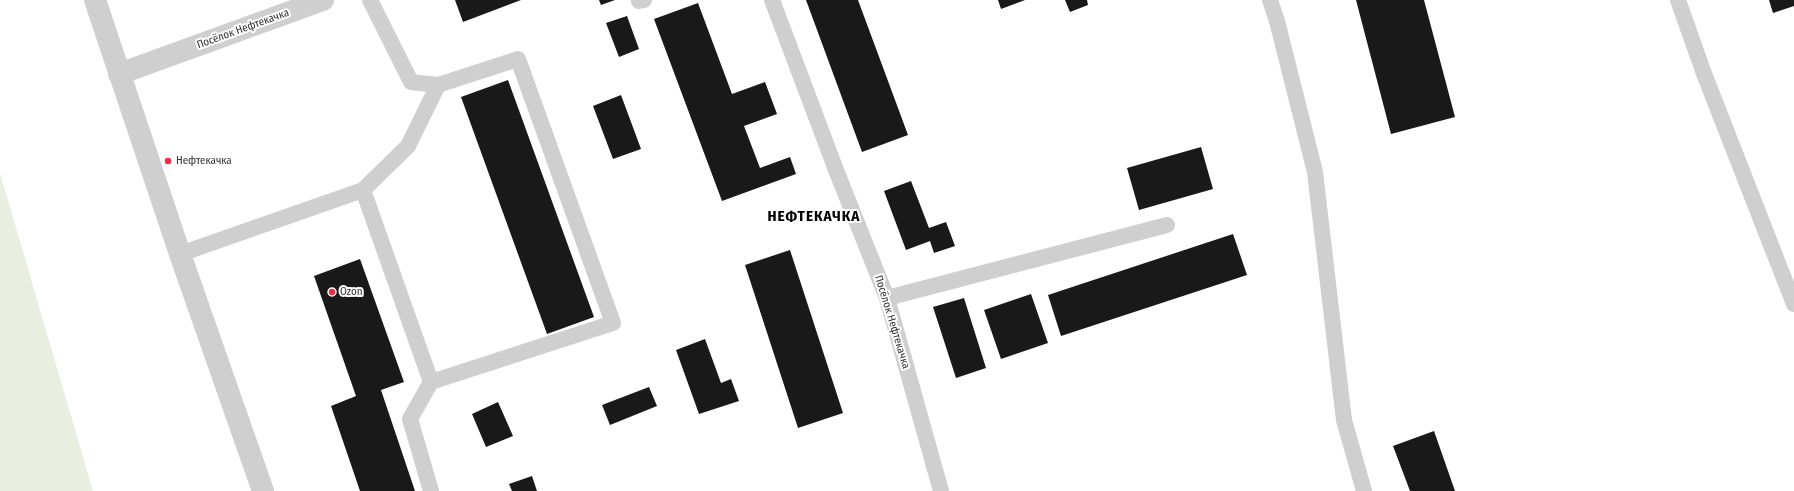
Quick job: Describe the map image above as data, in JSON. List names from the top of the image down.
{
  "streets": {
    "street": ["Посёлок Нефтекачка"]
  },
  "districts": ["НЕФТЕКАЧКА"],
  "places": ["Нефтекачка", "Ozon"]
}
